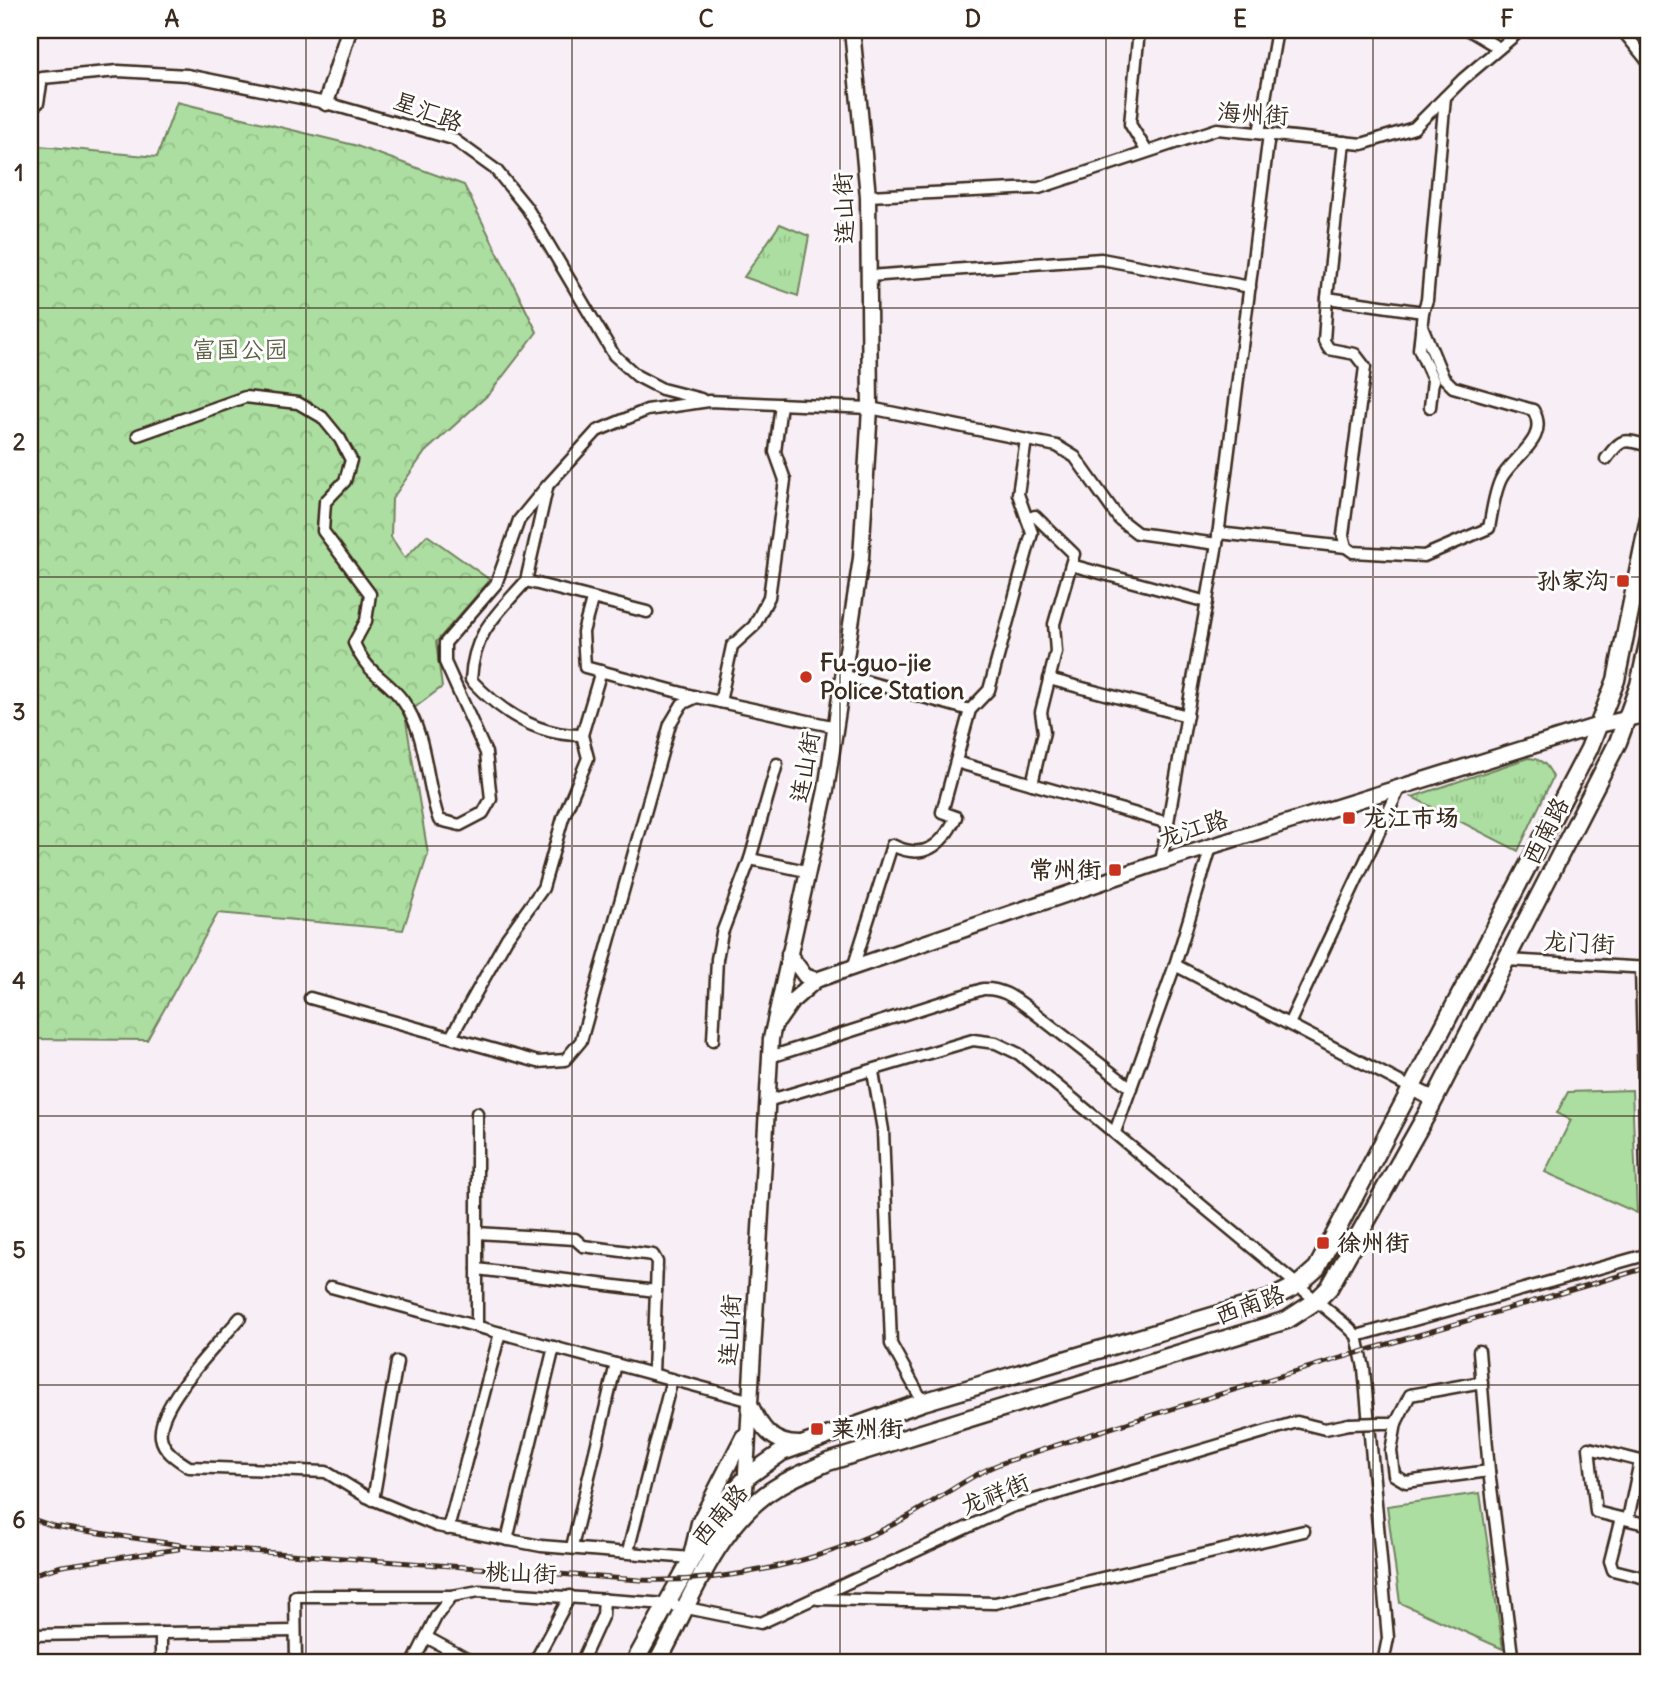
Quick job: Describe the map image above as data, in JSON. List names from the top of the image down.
{
  "streets": {
    "main road": ["西南路"],
    "street": [
      "星汇路",
      "海州街",
      "连山街",
      "龙江路",
      "龙门街",
      "龙祥街",
      "桃山街"
    ]
  },
  "crossings": [
    ["海州街", "连山街"],
    ["连山街", "龙江路"],
    ["连山街", "西南路"],
    ["龙江路", "西南路"],
    ["西南路", "龙门街"],
    ["西南路", "龙祥街"],
    ["西南路", "桃山街"],
    ["龙祥街", "桃山街"]
  ],
  "parks": ["富国公园"],
  "places": {
    "transit": [
      "孙家沟",
      "龙江市场",
      "常州街",
      "徐州街",
      "莱州街"
    ],
    "other": ["Fu-guo-jie Police Station"]
  },
  "grid": {
    "columns": [
      "A",
      "B",
      "C",
      "D",
      "E",
      "F"
    ],
    "rows": [
      "1",
      "2",
      "3",
      "4",
      "5",
      "6"
    ]
  }
}
